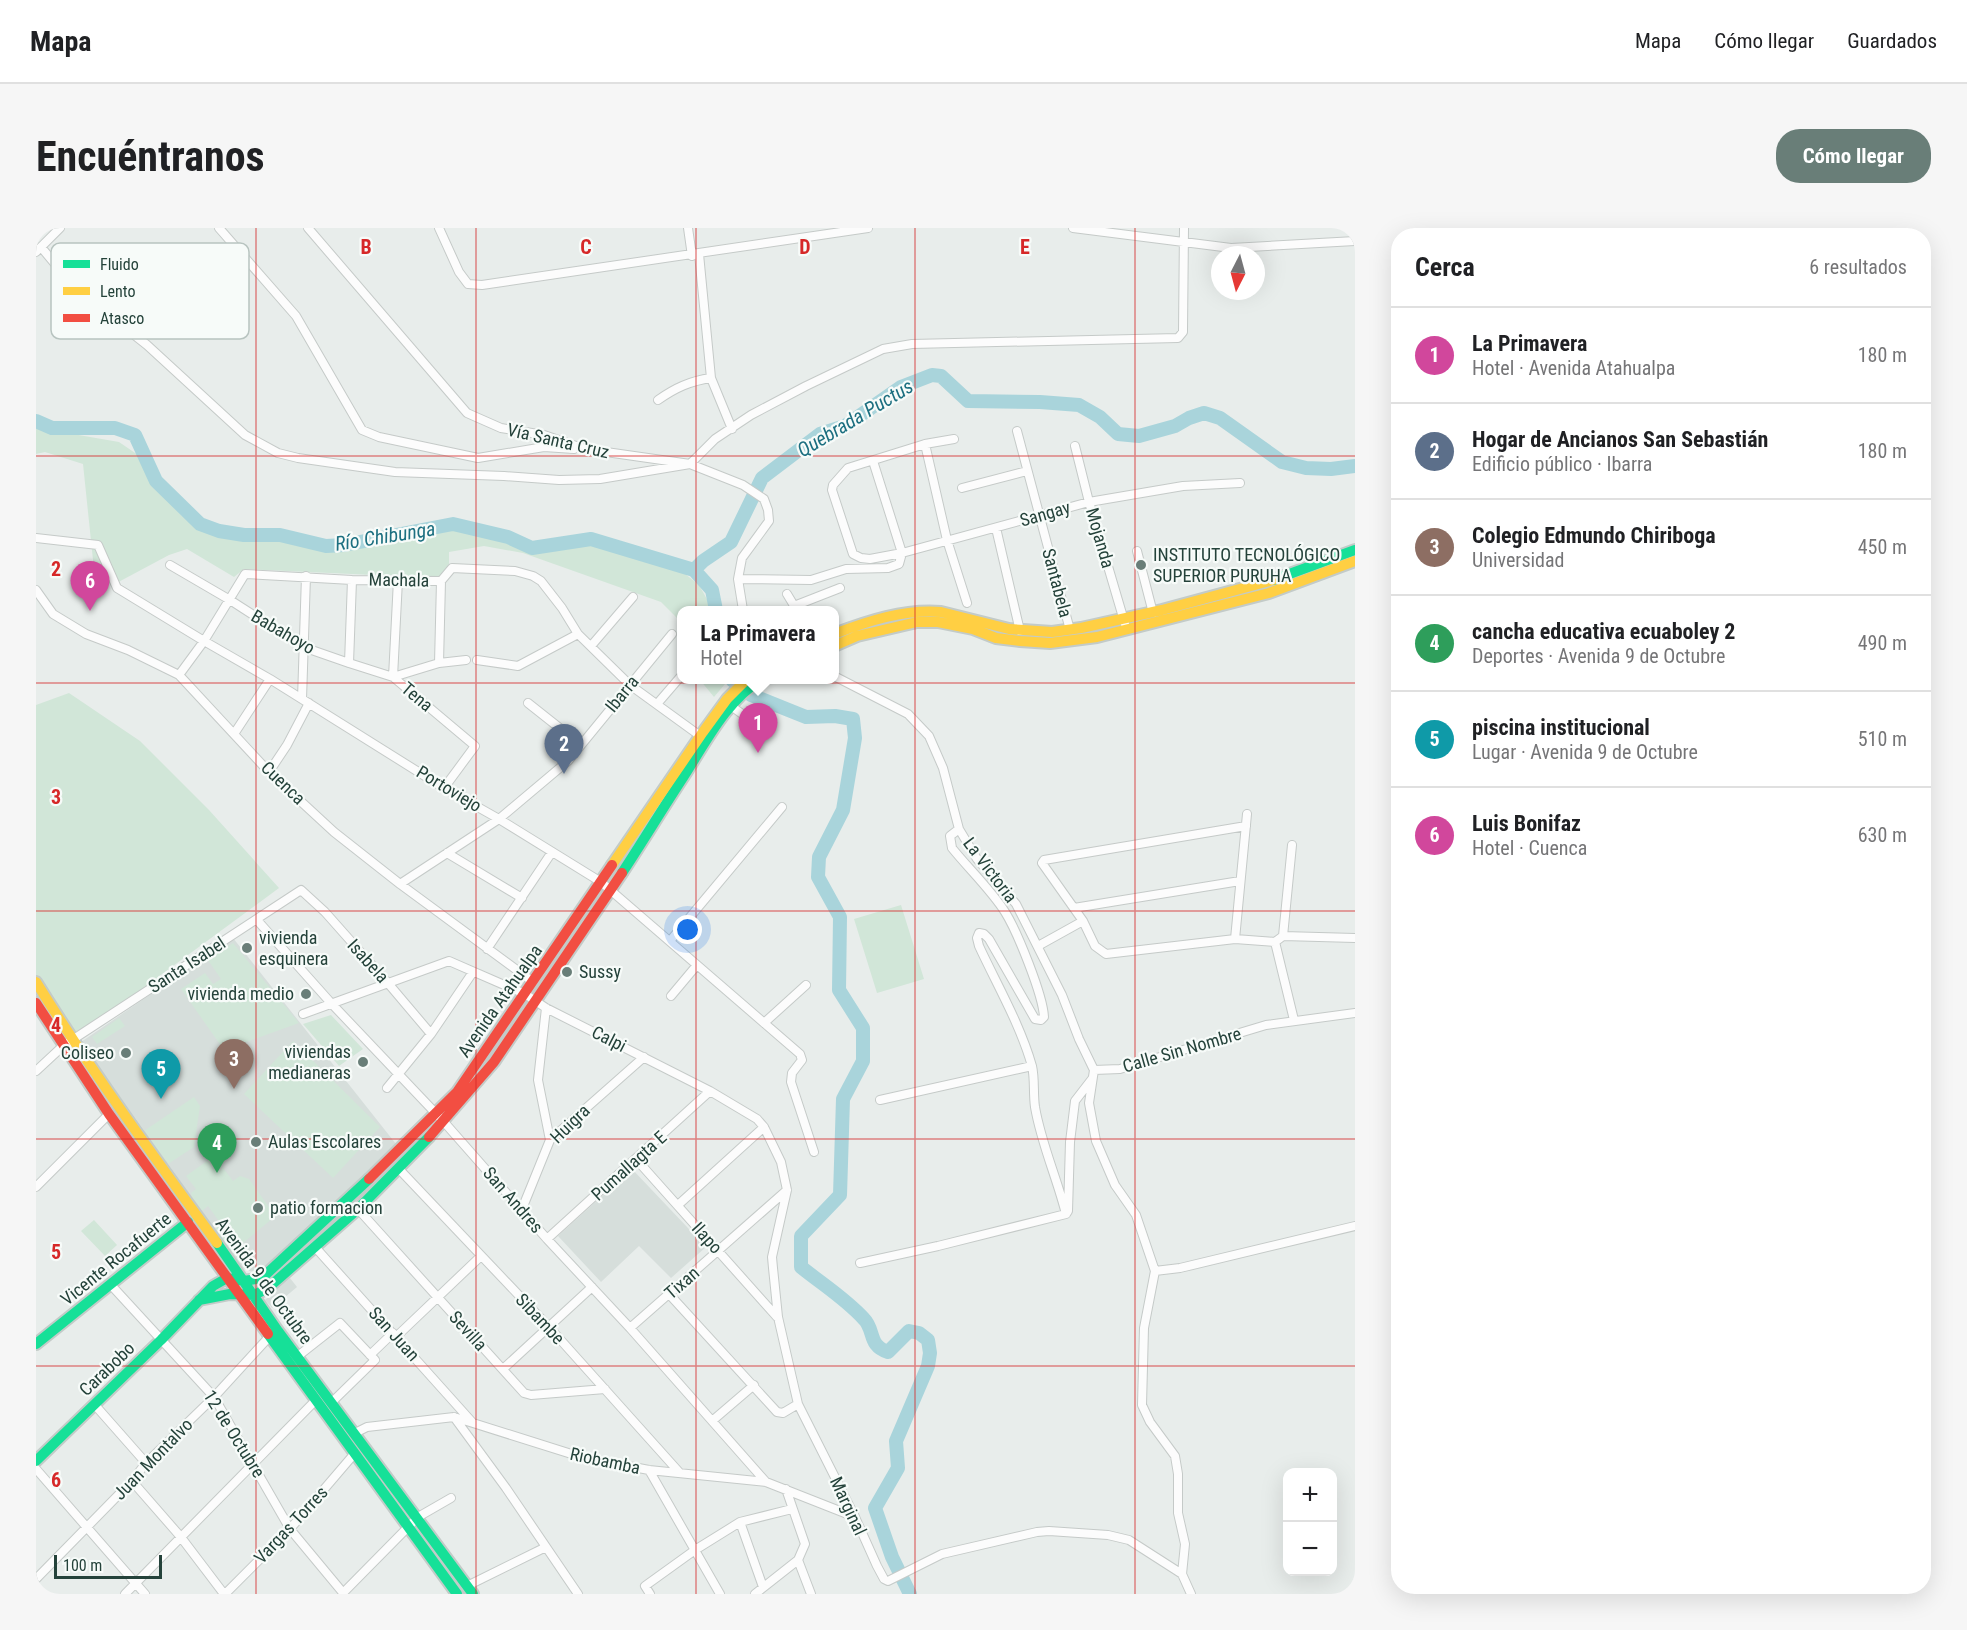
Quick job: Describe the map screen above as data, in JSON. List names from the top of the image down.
{
  "streets": {
    "main road": [
      "Avenida Atahualpa",
      "Vicente Rocafuerte",
      "Avenida 9 de Octubre",
      "Carabobo"
    ],
    "street": [
      "Vía Santa Cruz",
      "Sangay",
      "Mojanda",
      "Machala",
      "Santabela",
      "Babahoyo",
      "Ibarra",
      "Tena",
      "Cuenca",
      "Portoviejo",
      "La Victoria",
      "Isabela",
      "Santa Isabel",
      "Calpi",
      "Calle Sin Nombre",
      "Huigra",
      "Pumallagta E",
      "San Andres",
      "Ilapo",
      "Tixan",
      "Sibambe",
      "Sevilla",
      "San Juan",
      "12 de Octubre",
      "Juan Montalvo",
      "Riobamba",
      "Marginal",
      "Vargas Torres"
    ]
  },
  "crossings": [
    ["Sangay", "Mojanda"],
    ["Sangay", "Santabela"],
    ["Machala", "Babahoyo"],
    ["Machala", "Ibarra"],
    ["Machala", "Tena"],
    ["Machala", "Cuenca"],
    ["Machala", "Portoviejo"],
    ["Machala", "Avenida Atahualpa"],
    ["Babahoyo", "Tena"],
    ["Ibarra", "Cuenca"],
    ["Ibarra", "Portoviejo"],
    ["Tena", "Portoviejo"],
    ["Cuenca", "Avenida Atahualpa"],
    ["Portoviejo", "Avenida Atahualpa"],
    ["La Victoria", "Calle Sin Nombre"],
    ["Isabela", "Santa Isabel"],
    ["Isabela", "Calpi"],
    ["Santa Isabel", "San Andres"],
    ["Santa Isabel", "Avenida 9 de Octubre"],
    ["Avenida Atahualpa", "Calpi"],
    ["Avenida Atahualpa", "San Andres"],
    ["Avenida Atahualpa", "Avenida 9 de Octubre"],
    ["Avenida Atahualpa", "Sibambe"],
    ["Avenida Atahualpa", "Sevilla"],
    ["Avenida Atahualpa", "San Juan"],
    ["Calpi", "Huigra"],
    ["Calpi", "Pumallagta E"],
    ["Calpi", "Marginal"],
    ["Huigra", "San Andres"],
    ["Pumallagta E", "San Andres"],
    ["Pumallagta E", "Ilapo"],
    ["San Andres", "Tixan"],
    ["San Andres", "Riobamba"],
    ["Ilapo", "Tixan"],
    ["Ilapo", "Marginal"],
    ["Vicente Rocafuerte", "Avenida 9 de Octubre"],
    ["Vicente Rocafuerte", "12 de Octubre"],
    ["Avenida 9 de Octubre", "Carabobo"],
    ["Avenida 9 de Octubre", "Juan Montalvo"],
    ["Avenida 9 de Octubre", "Riobamba"],
    ["Avenida 9 de Octubre", "Vargas Torres"],
    ["Tixan", "Marginal"],
    ["Sibambe", "Sevilla"],
    ["Sibambe", "Riobamba"],
    ["San Juan", "Riobamba"],
    ["Carabobo", "12 de Octubre"],
    ["12 de Octubre", "Juan Montalvo"],
    ["12 de Octubre", "Vargas Torres"],
    ["Riobamba", "Marginal"]
  ],
  "water": ["Quebrada Puctus", "Río Chibunga"],
  "places": [
    "INSTITUTO TECNOLÓGICO SUPERIOR PURUHA",
    "vivienda esquinera",
    "Sussy",
    "vivienda medio",
    "Coliseo",
    "viviendas medianeras",
    "Aulas Escolares",
    "patio formacion"
  ],
  "legend": ["Fluido", "Lento", "Atasco"],
  "scale_bar": "100 m",
  "north": "bottom",
  "page": {
    "header": "Mapa",
    "nav": ["Mapa", "Cómo llegar", "Guardados"],
    "buttons": "Cómo llegar",
    "title": "Encuéntranos",
    "heading": ["Cerca", "6 resultados"],
    "list": [
      {
        "mark": "1",
        "name": "La Primavera",
        "note": "Hotel · Avenida Atahualpa",
        "value": "180 m"
      },
      {
        "mark": "2",
        "name": "Hogar de Ancianos San Sebastián",
        "note": "Edificio público · Ibarra",
        "value": "180 m"
      },
      {
        "mark": "3",
        "name": "Colegio Edmundo Chiriboga",
        "note": "Universidad",
        "value": "450 m"
      },
      {
        "mark": "4",
        "name": "cancha educativa ecuaboley 2",
        "note": "Deportes · Avenida 9 de Octubre",
        "value": "490 m"
      },
      {
        "mark": "5",
        "name": "piscina institucional",
        "note": "Lugar · Avenida 9 de Octubre",
        "value": "510 m"
      },
      {
        "mark": "6",
        "name": "Luis Bonifaz",
        "note": "Hotel · Cuenca",
        "value": "630 m"
      }
    ],
    "pins": [
      "6",
      "1",
      "2",
      "3",
      "5",
      "4"
    ],
    "popup": ["La Primavera", "Hotel"],
    "map_buttons": ["+", "−"],
    "scale": "100 m"
  },
  "grid": {
    "columns": [
      "B",
      "C",
      "D",
      "E"
    ],
    "rows": [
      "2",
      "3",
      "4",
      "5",
      "6"
    ]
  }
}
